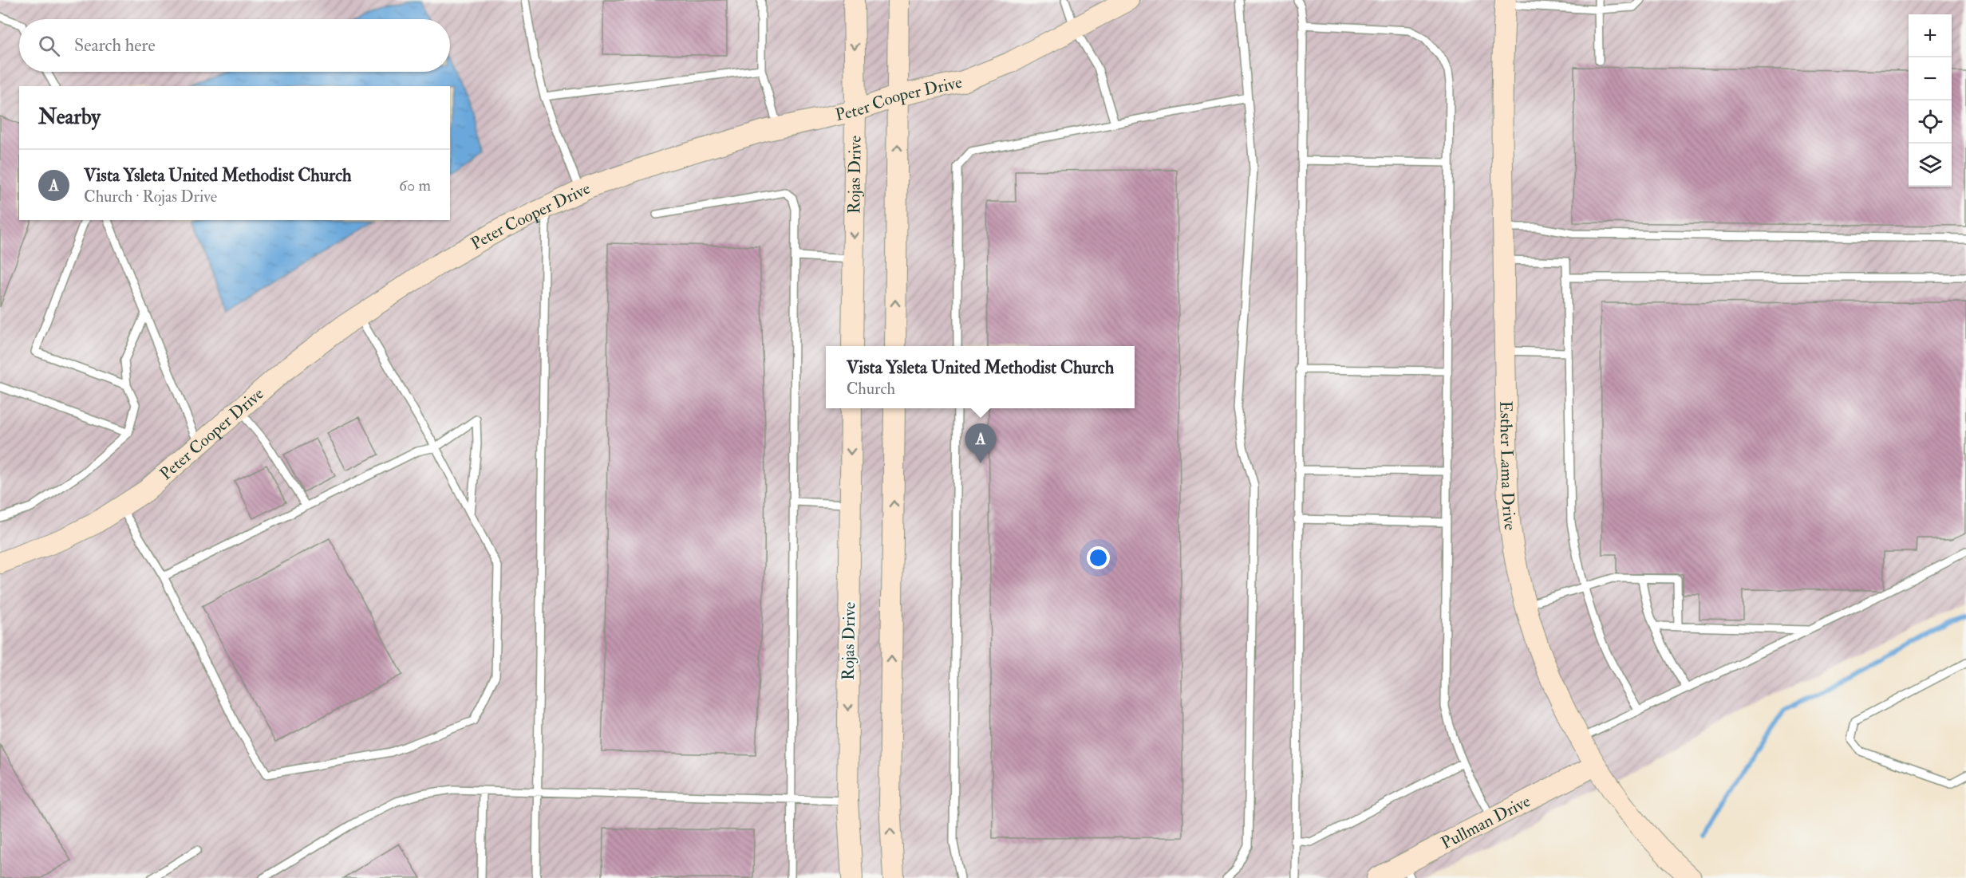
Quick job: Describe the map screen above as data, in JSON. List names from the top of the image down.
{
  "streets": {
    "street": [
      "Peter Cooper Drive",
      "Rojas Drive",
      "Esther Lama Drive",
      "Pullman Drive"
    ]
  },
  "crossings": [
    ["Peter Cooper Drive", "Rojas Drive"],
    ["Esther Lama Drive", "Pullman Drive"]
  ],
  "page": {
    "map_buttons": ["+", "−"],
    "search": "Search here",
    "heading": "Nearby",
    "list": [
      {
        "mark": "A",
        "name": "Vista Ysleta United Methodist Church",
        "note": "Church · Rojas Drive",
        "value": "60 m"
      }
    ],
    "popup": ["Vista Ysleta United Methodist Church", "Church"],
    "pins": "A"
  }
}
